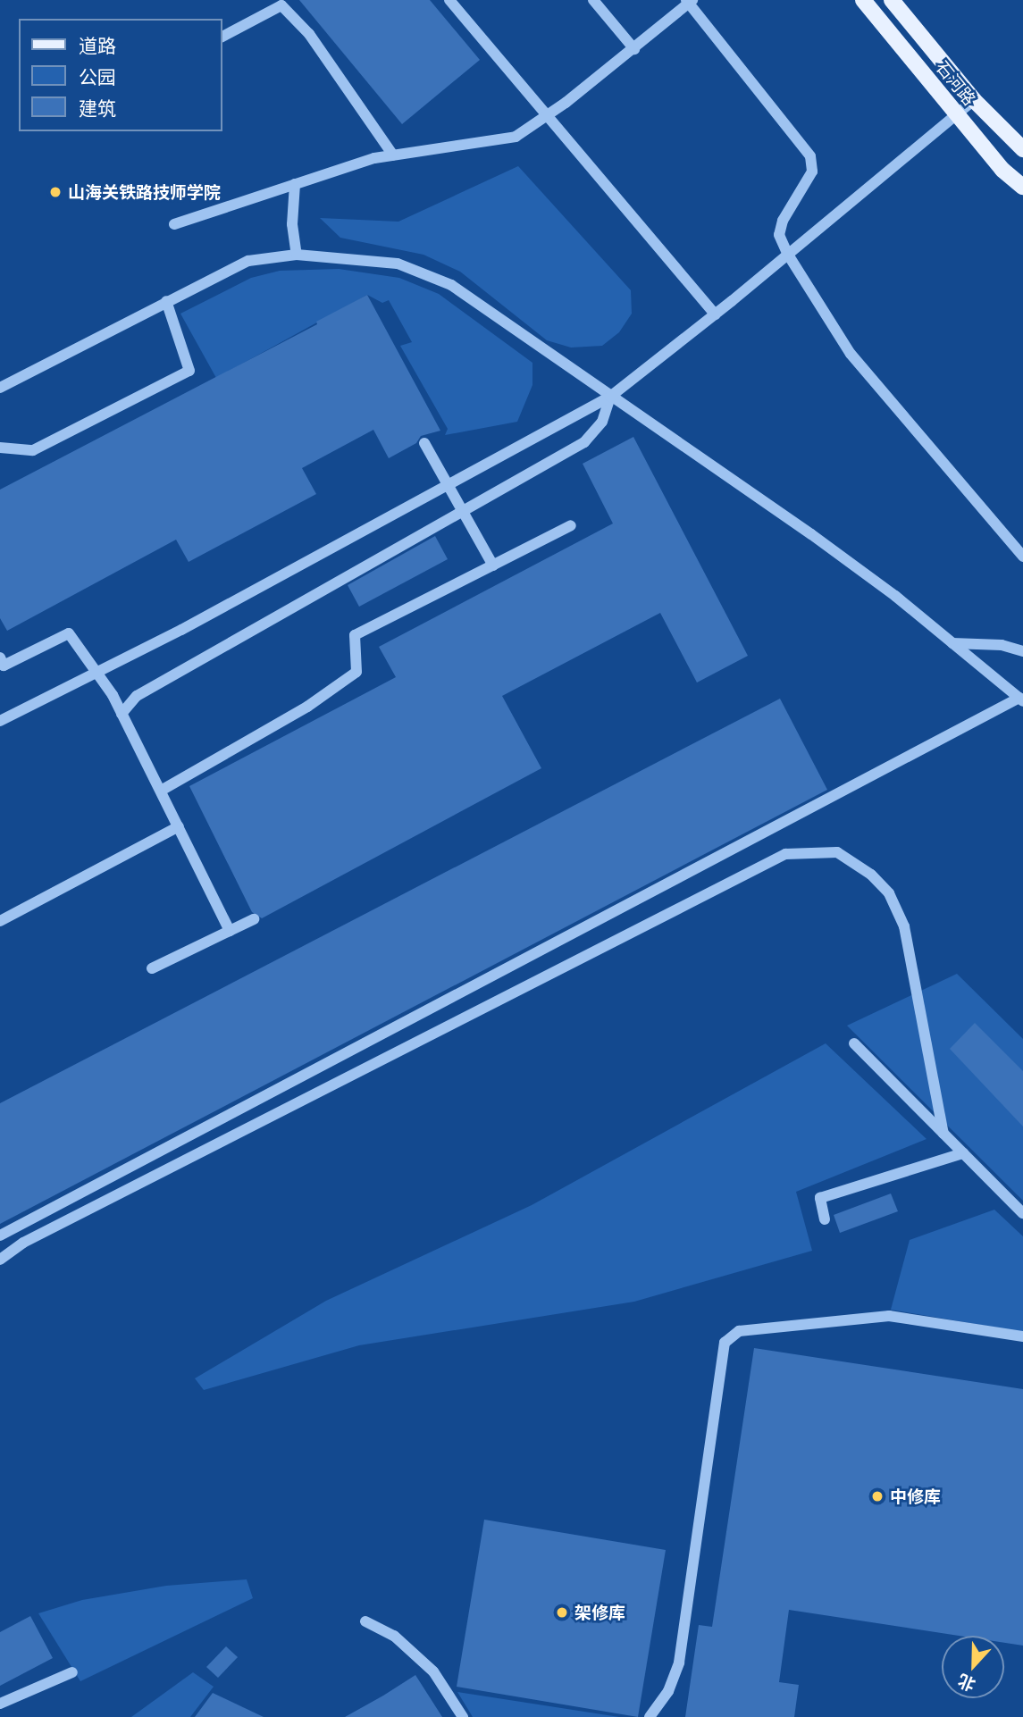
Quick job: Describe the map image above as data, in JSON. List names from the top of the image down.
{
  "streets": {
    "main road": ["石河路"]
  },
  "places": ["山海关铁路技师学院", "中修库", "架修库"],
  "legend": ["道路", "公园", "建筑"],
  "north": "bottom"
}
